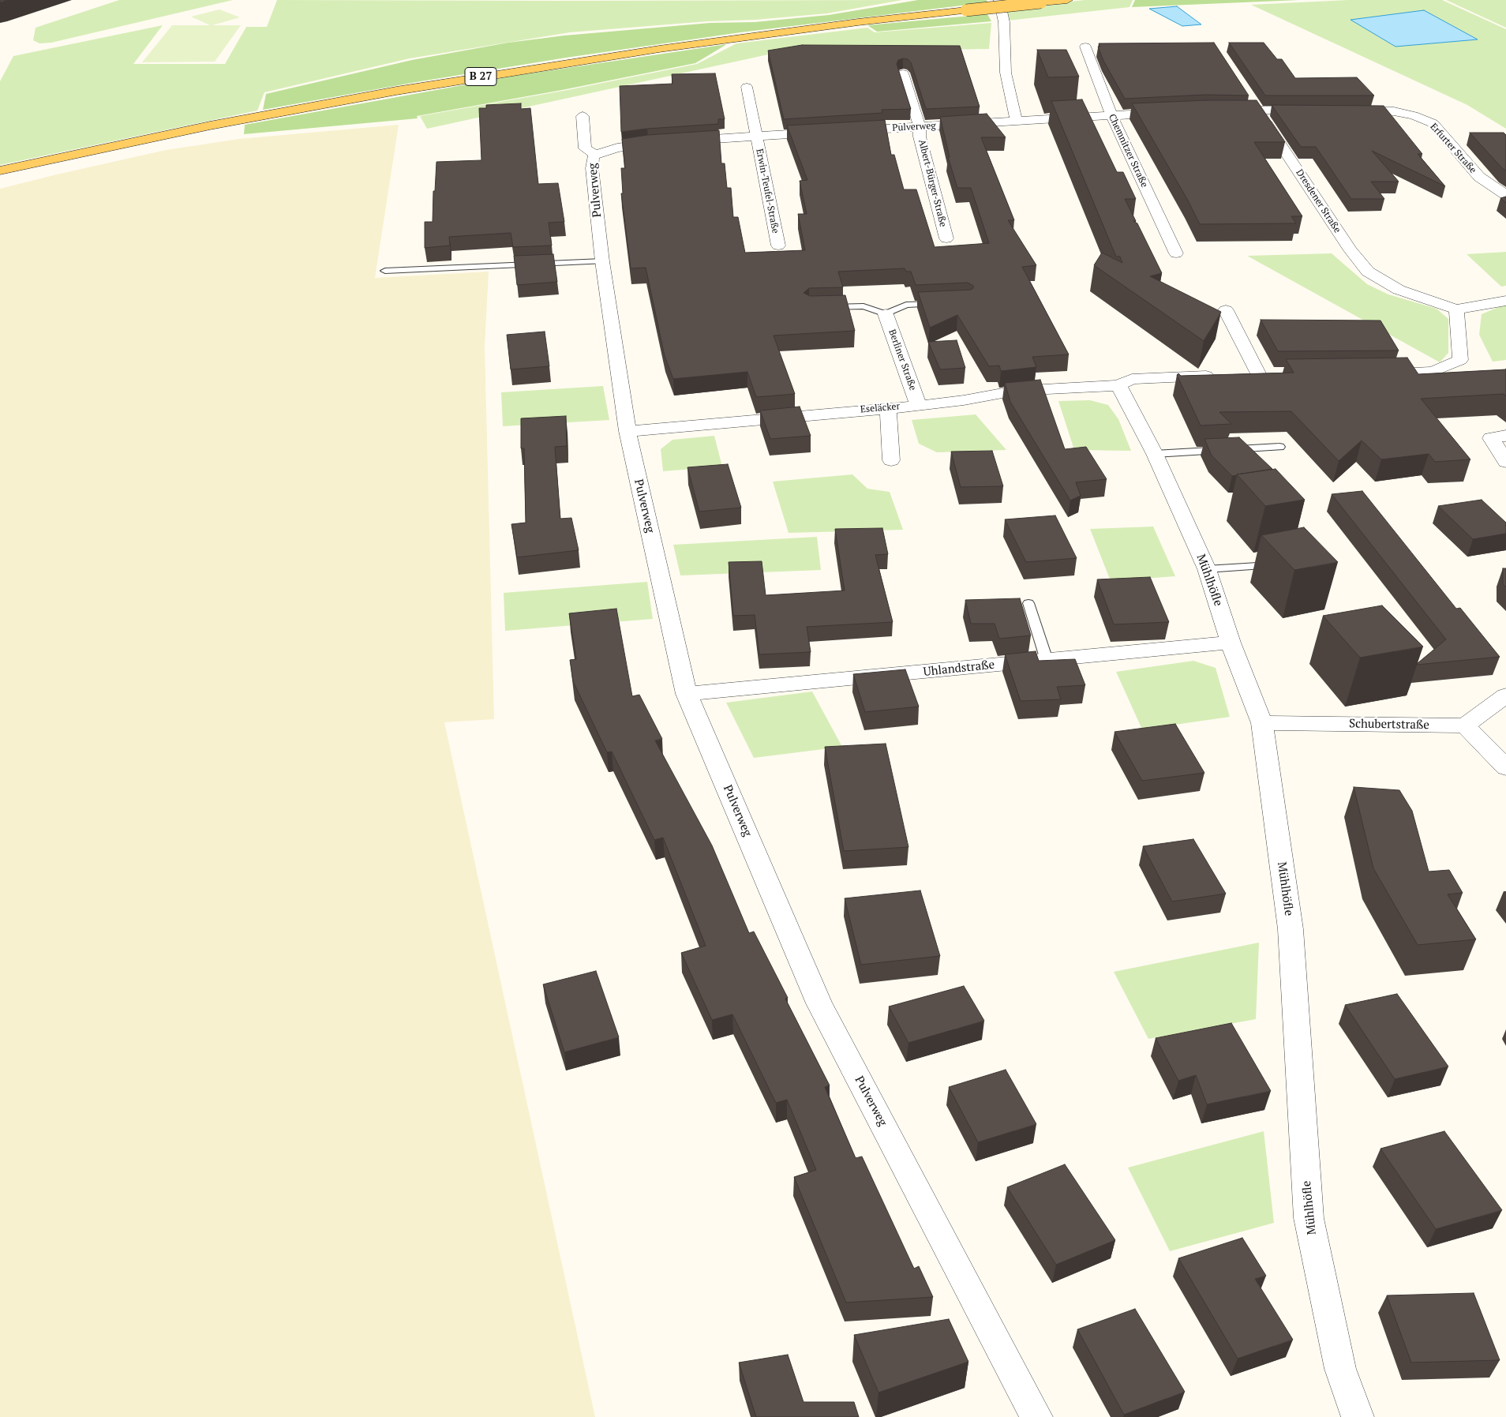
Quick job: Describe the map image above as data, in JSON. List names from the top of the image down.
{
  "streets": {
    "main road": ["B 27"],
    "street": [
      "Pulverweg",
      "Erfurter Straße",
      "Chemnitzer Straße",
      "Albert-Bürger-Straße",
      "Erwin-Teufel-Straße",
      "Dresdener Straße",
      "Berliner Straße",
      "Eseläcker",
      "Mühlhöfle",
      "Uhlandstraße",
      "Schubertstraße"
    ]
  },
  "crossings": [
    ["Pulverweg", "Albert-Bürger-Straße"],
    ["Pulverweg", "Erwin-Teufel-Straße"],
    ["Pulverweg", "Eseläcker"],
    ["Pulverweg", "Uhlandstraße"],
    ["Berliner Straße", "Eseläcker"],
    ["Eseläcker", "Mühlhöfle"],
    ["Mühlhöfle", "Uhlandstraße"],
    ["Mühlhöfle", "Schubertstraße"]
  ]
}
